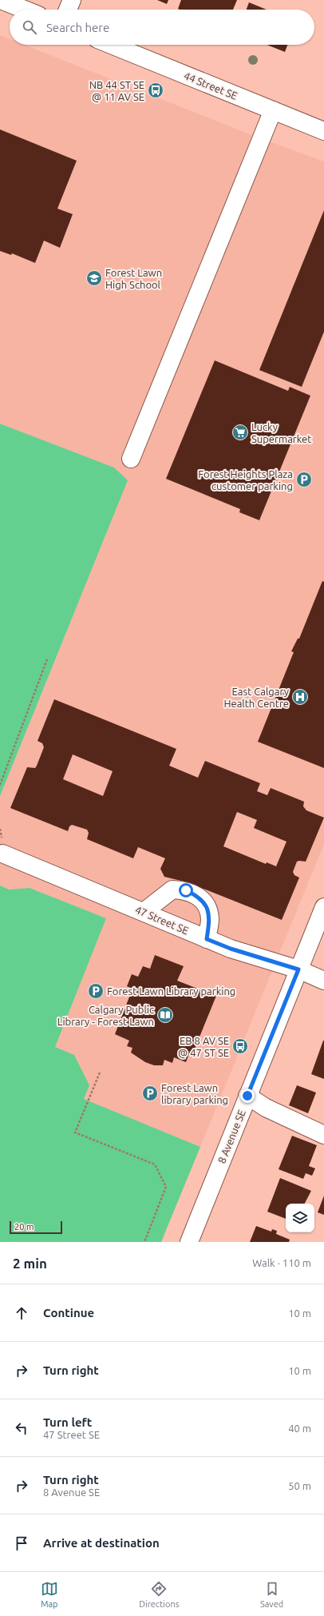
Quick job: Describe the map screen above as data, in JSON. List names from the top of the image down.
{
  "streets": {
    "street": ["44 Street SE", "47 Street SE", "8 Avenue SE"]
  },
  "crossings": [
    ["47 Street SE", "8 Avenue SE"]
  ],
  "places": {
    "bus stop": ["NB 44 ST SE @ 11 AV SE", "EB 8 AV SE @ 47 ST SE"],
    "school or university": ["Forest Lawn High School"],
    "supermarket": ["Lucky Supermarket"],
    "parking": ["Forest Heights Plaza customer parking", "Forest Lawn Library parking", "Forest Lawn library parking"],
    "hospital": ["East Calgary Health Centre"],
    "library": ["Calgary Public Library - Forest Lawn"]
  },
  "scale_bar": "20 m",
  "page": {
    "search": "Search here",
    "scale": "20 m",
    "heading": ["2 min", "Walk · 110 m"],
    "list": [
      ["Continue", "10 m"],
      ["Turn right", "10 m"],
      ["Turn left", "47 Street SE", "40 m"],
      ["Turn right", "8 Avenue SE", "50 m"],
      "Arrive at destination"
    ],
    "nav": ["Map", "Directions", "Saved"]
  }
}
